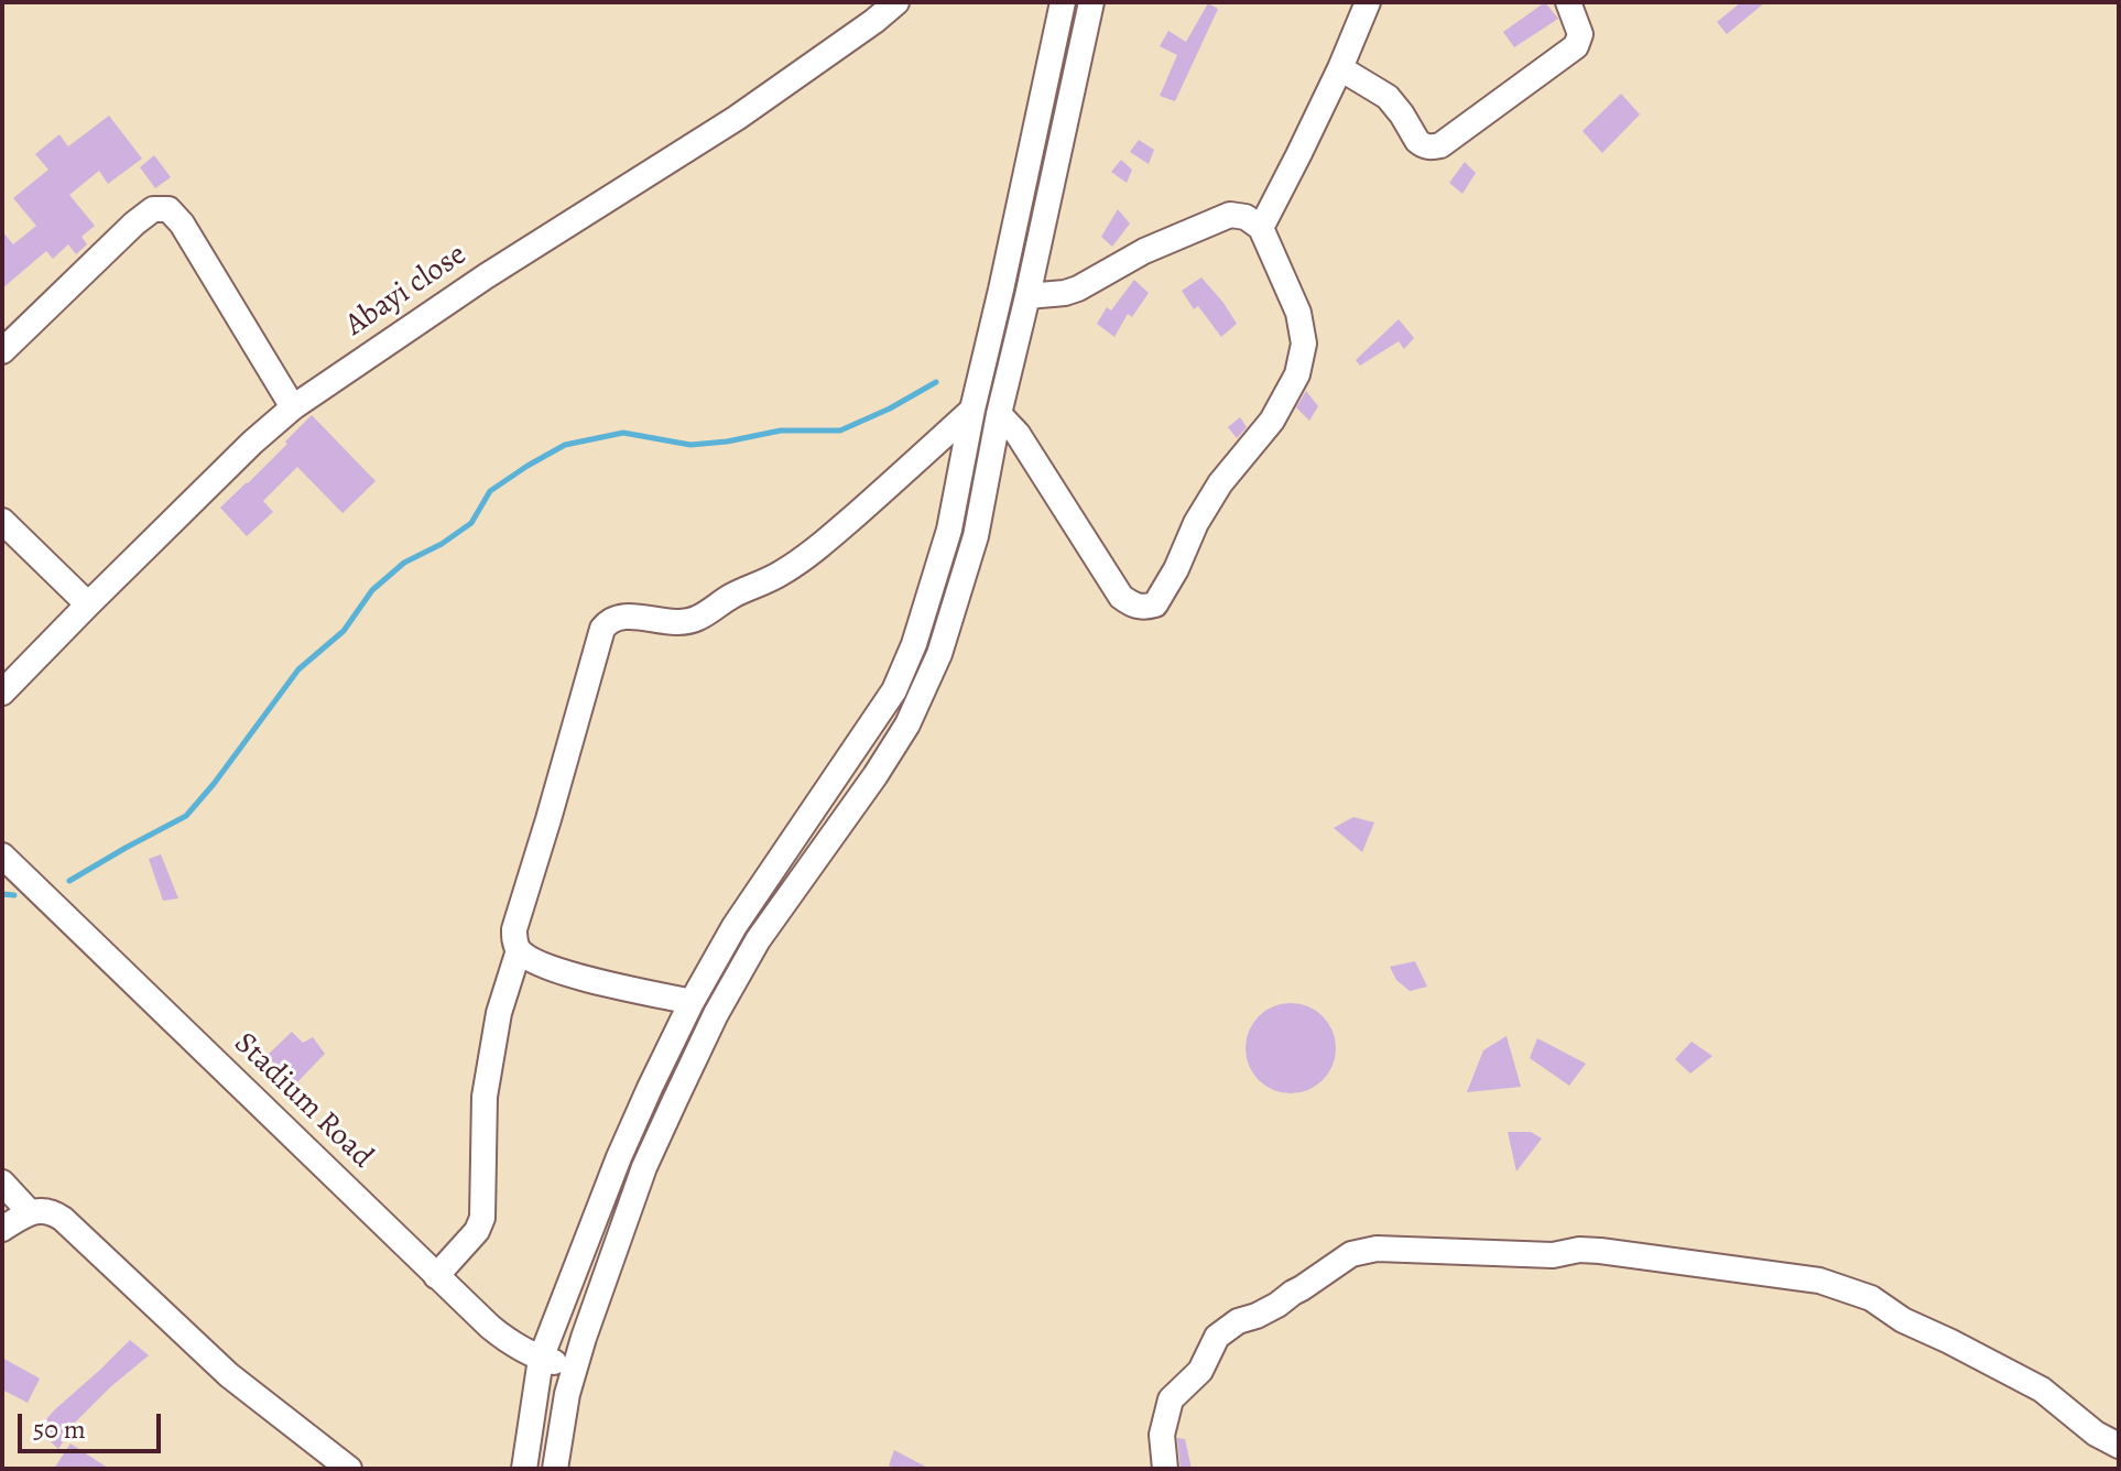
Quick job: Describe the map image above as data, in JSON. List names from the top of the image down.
{
  "streets": {
    "street": ["Abayi close", "Stadium Road"]
  },
  "scale_bar": "50 m"
}
